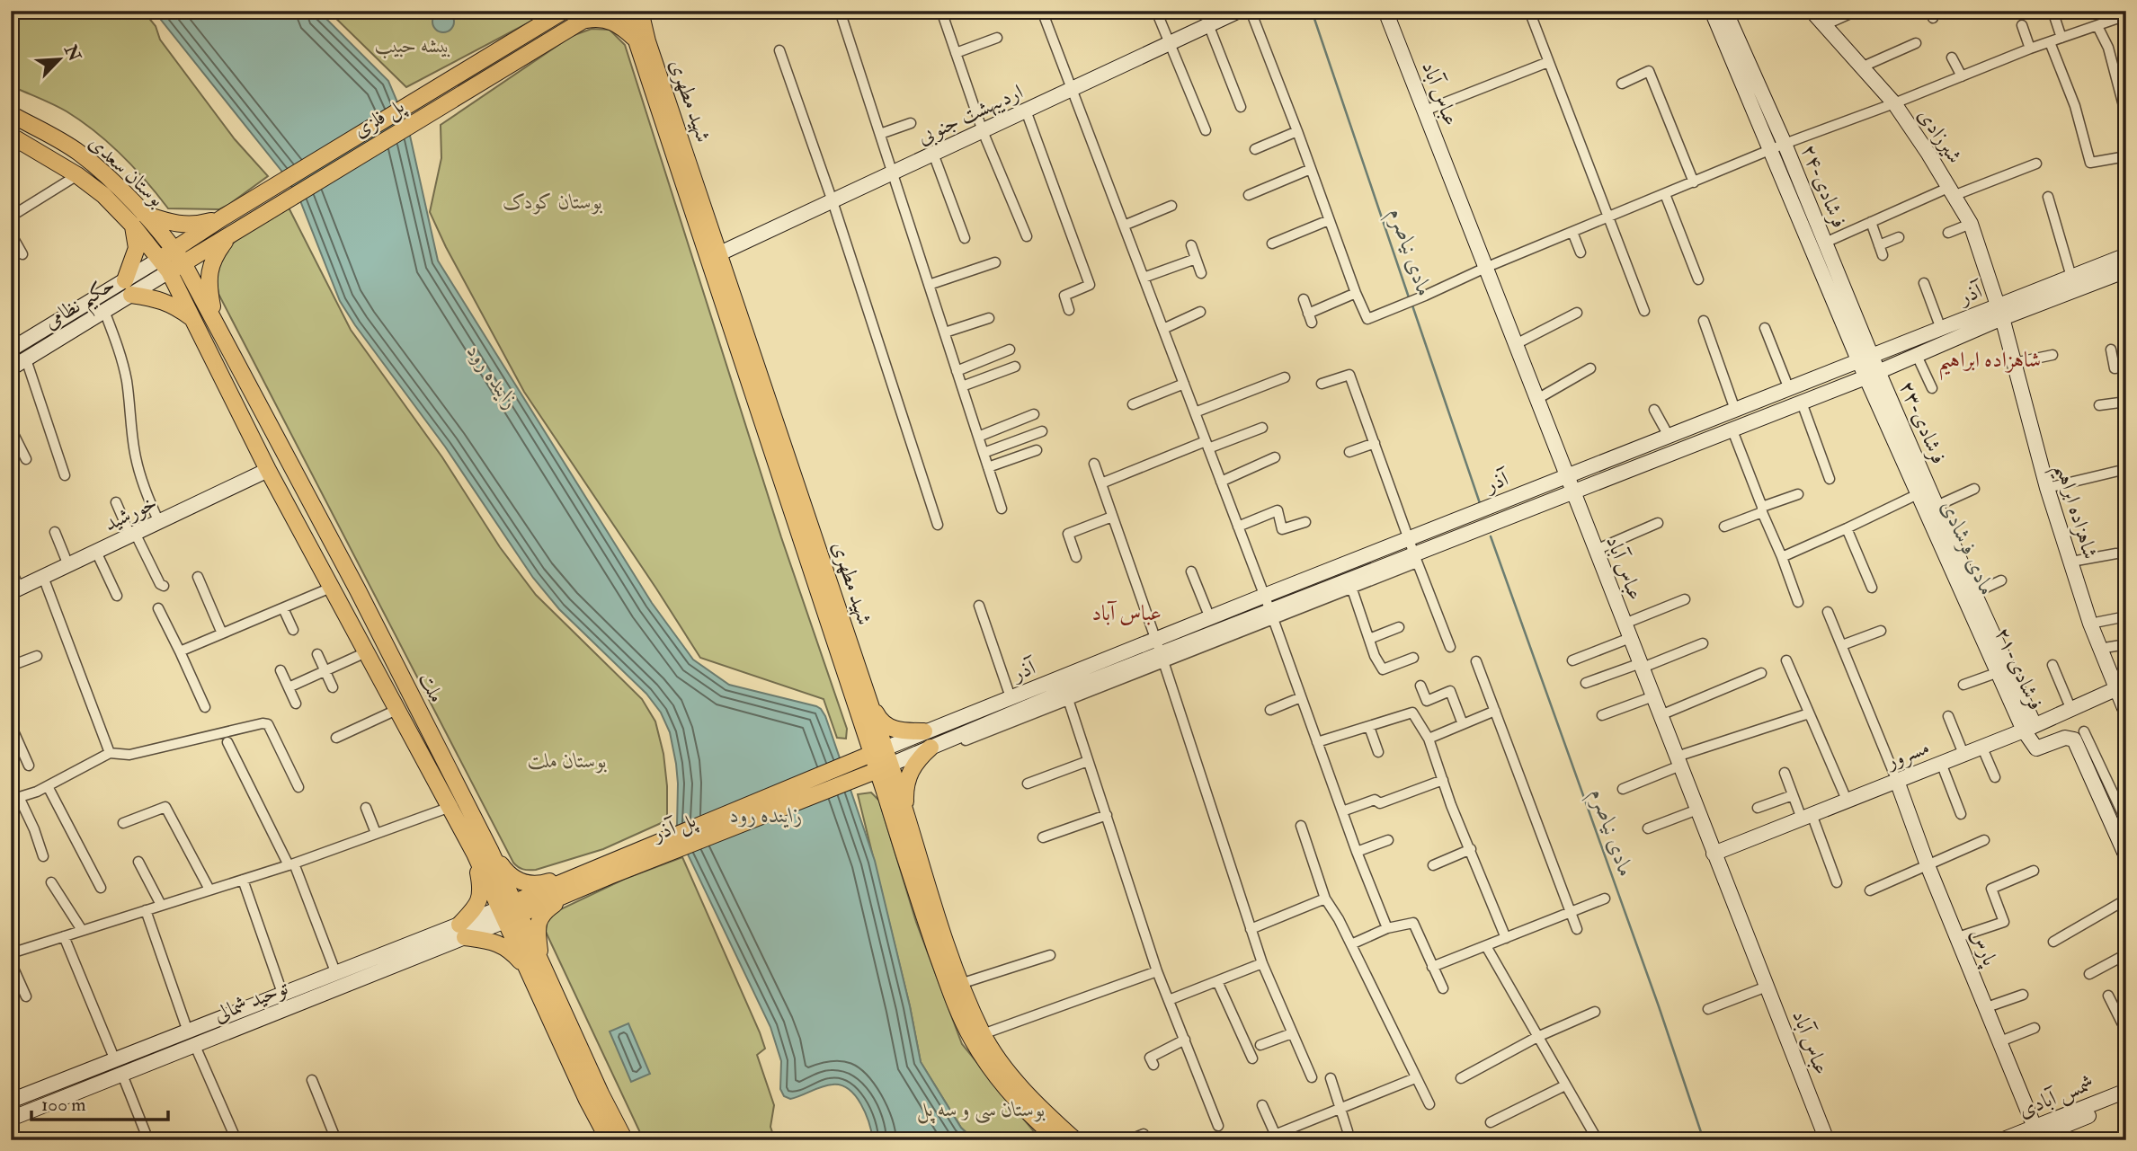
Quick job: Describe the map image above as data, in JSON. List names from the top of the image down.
{
  "streets": {
    "main road": [
      "عباس آباد",
      "شهید مطهری",
      "اردیبهشت جنوبی",
      "پل فلزی",
      "شیرزادی",
      "بوستان سعدی",
      "۲۴-فرشادی",
      "آذر",
      "حکیم نظامی",
      "۲۳-فرشادی",
      "شاهزاده ابراهیم",
      "خورشید",
      "۲۱-فرشادی",
      "ملت",
      "مسرور",
      "پل آذر",
      "پارس",
      "توحید شمالی",
      "شمس آبادی"
    ]
  },
  "crossings": [
    ["عباس آباد", "آذر"],
    ["عباس آباد", "مسرور"],
    ["شهید مطهری", "اردیبهشت جنوبی"],
    ["شهید مطهری", "آذر"],
    ["شهید مطهری", "پل آذر"],
    ["پل فلزی", "بوستان سعدی"],
    ["پل فلزی", "حکیم نظامی"],
    ["پل فلزی", "ملت"],
    ["شیرزادی", "آذر"],
    ["شیرزادی", "شاهزاده ابراهیم"],
    ["بوستان سعدی", "حکیم نظامی"],
    ["بوستان سعدی", "ملت"],
    ["۲۴-فرشادی", "آذر"],
    ["۲۴-فرشادی", "۲۳-فرشادی"],
    ["۲۴-فرشادی", "۲۱-فرشادی"],
    ["آذر", "۲۳-فرشادی"],
    ["آذر", "شاهزاده ابراهیم"],
    ["آذر", "۲۱-فرشادی"],
    ["آذر", "پل آذر"],
    ["حکیم نظامی", "ملت"],
    ["۲۳-فرشادی", "۲۱-فرشادی"],
    ["۲۳-فرشادی", "مسرور"],
    ["شاهزاده ابراهیم", "مسرور"],
    ["خورشید", "ملت"],
    ["۲۱-فرشادی", "مسرور"],
    ["ملت", "پل آذر"],
    ["ملت", "توحید شمالی"],
    ["مسرور", "پارس"],
    ["پل آذر", "توحید شمالی"],
    ["پارس", "شمس آبادی"]
  ],
  "districts": ["شاهزاده ابراهیم", "عباس آباد"],
  "water": ["مادی نیاصرم", "زاینده رود", "مادی فرشادی"],
  "parks": [
    "بیشه حبیب",
    "بوستان کودک",
    "بوستان ملت",
    "بوستان سی و سه پل"
  ],
  "scale_bar": "100 m",
  "north": "top right"
}
